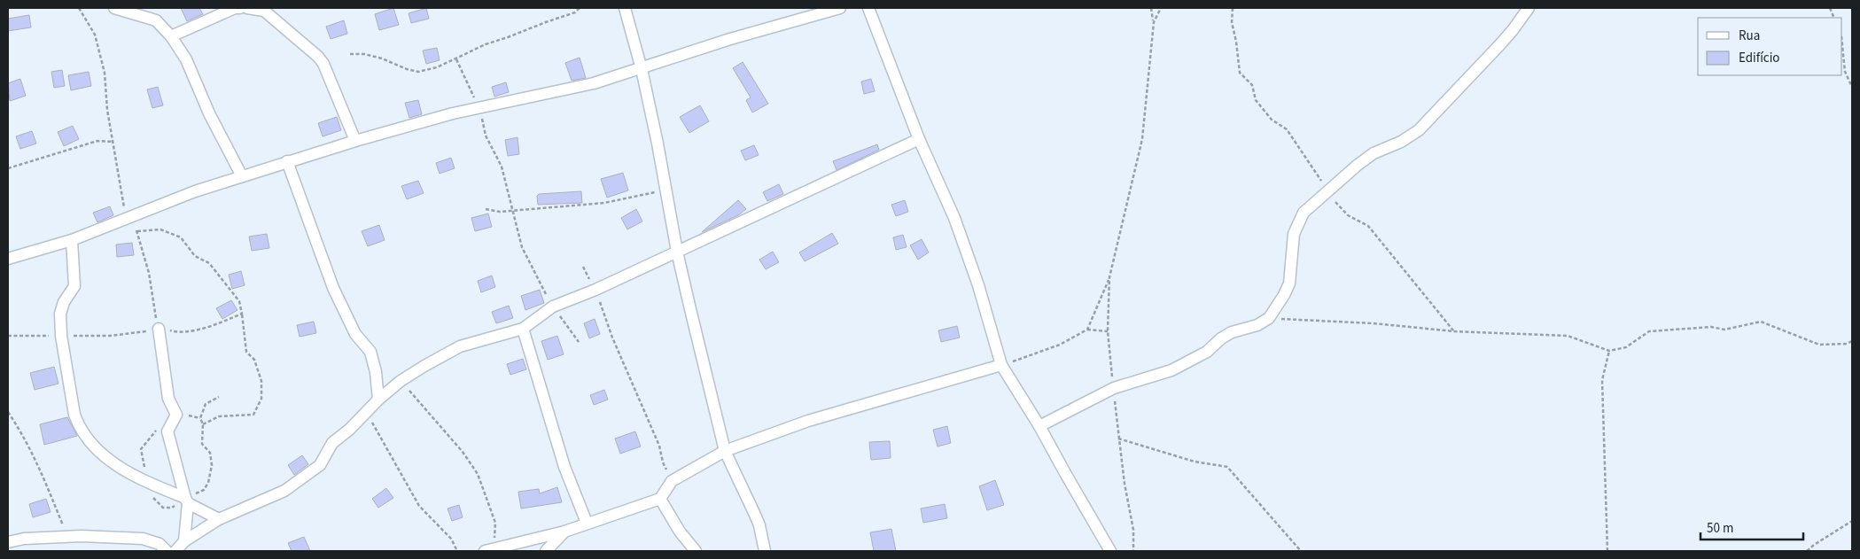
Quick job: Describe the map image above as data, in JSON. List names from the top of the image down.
{
  "legend": ["Rua", "Edifício"],
  "scale_bar": "50 m"
}
